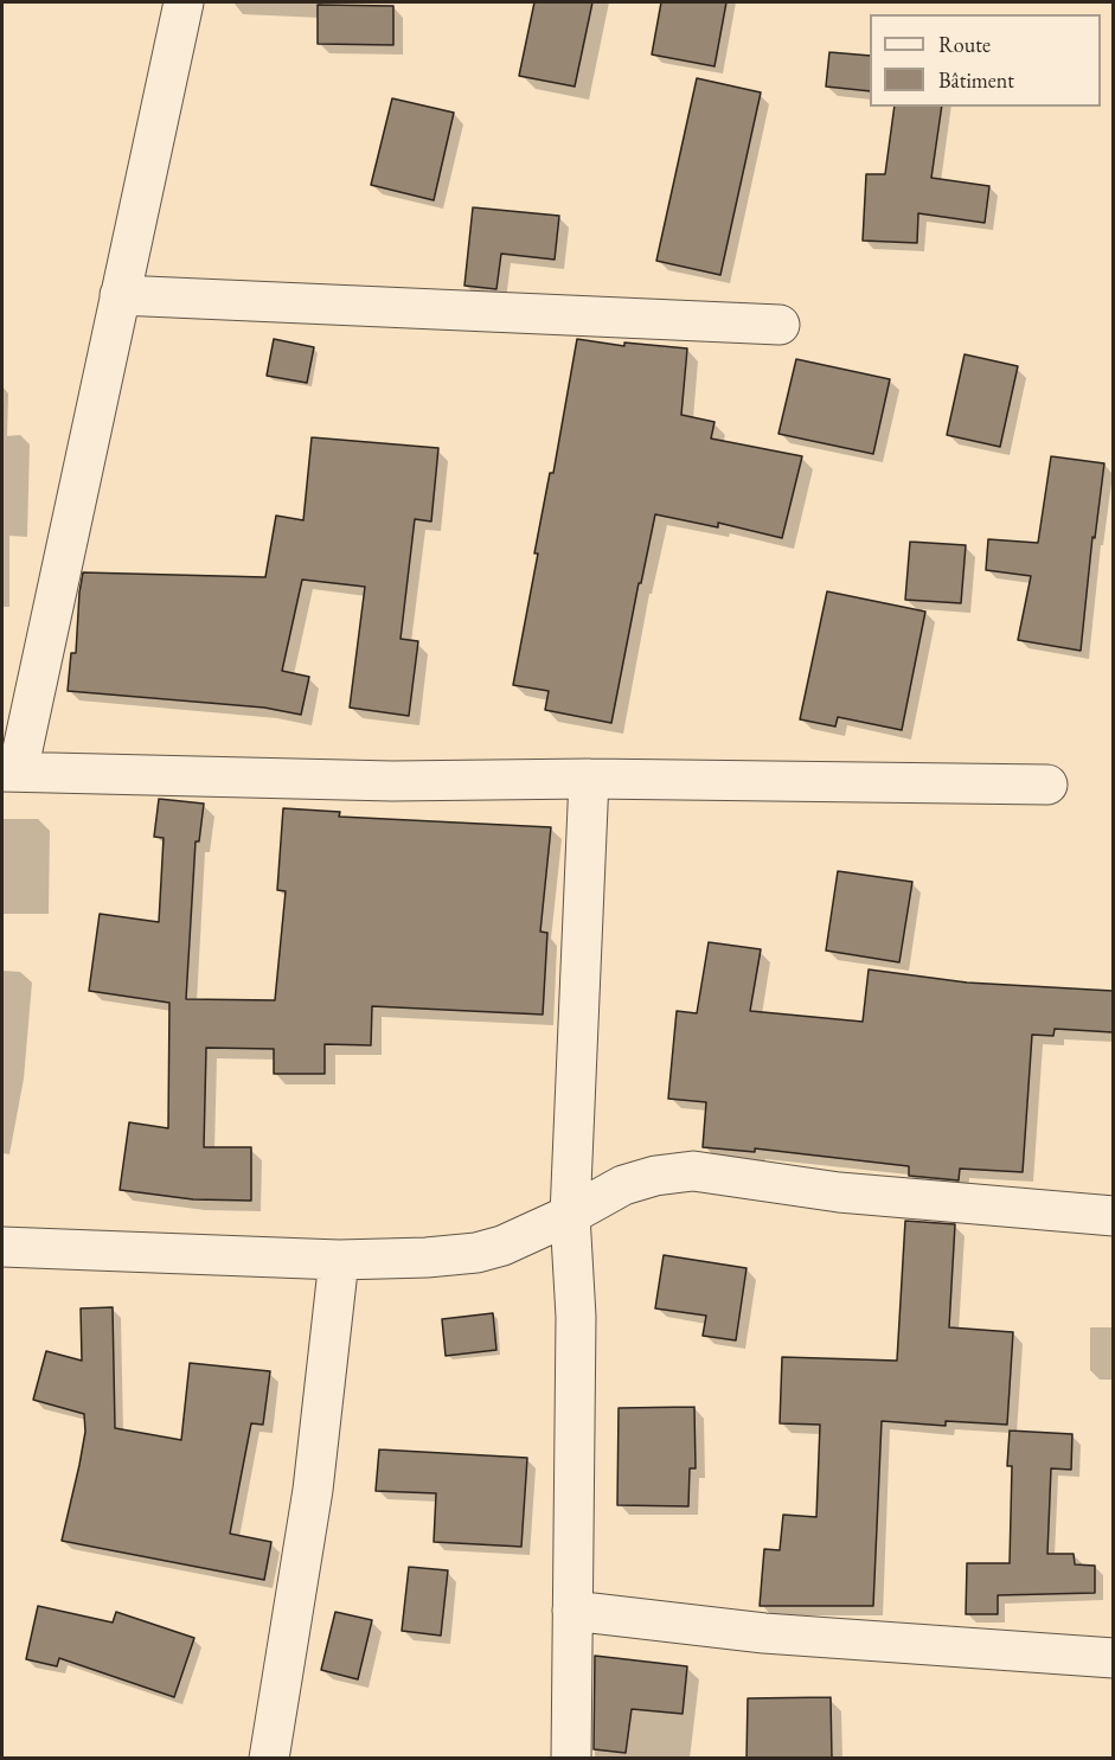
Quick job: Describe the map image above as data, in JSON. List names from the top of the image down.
{
  "legend": ["Route", "Bâtiment"]
}
